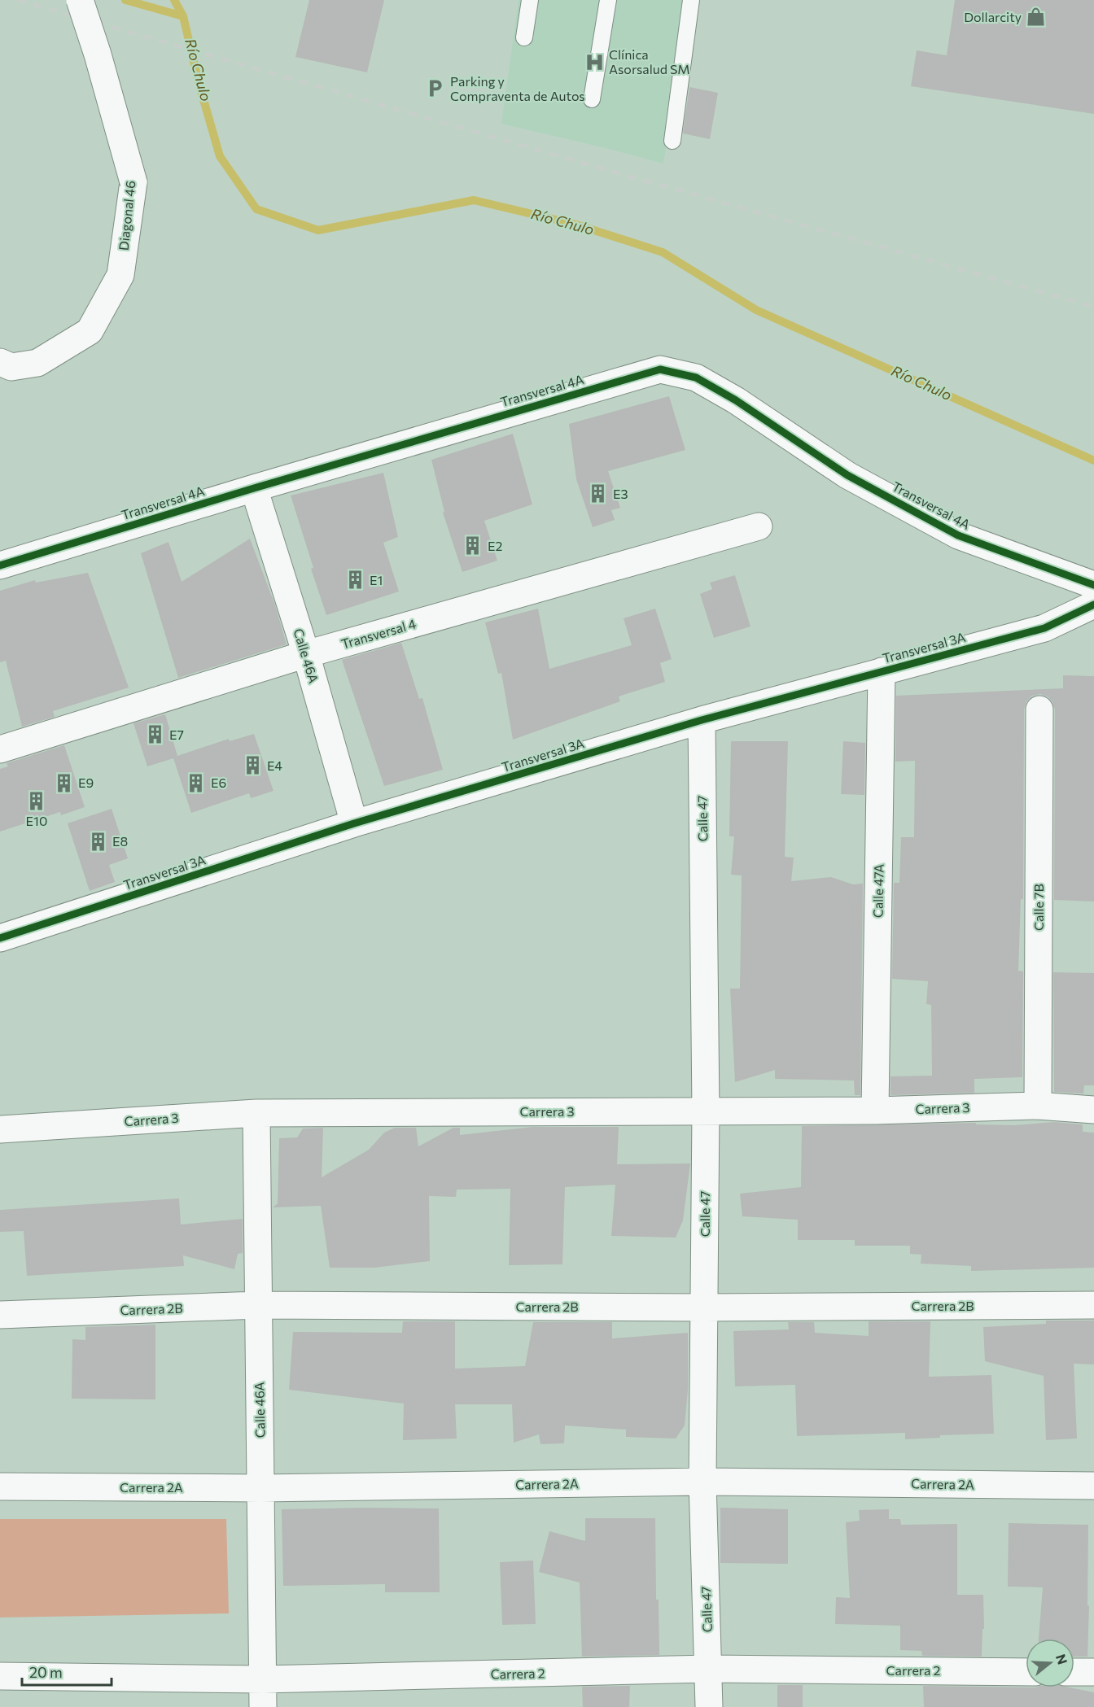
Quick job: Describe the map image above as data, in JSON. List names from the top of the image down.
{
  "streets": {
    "street": [
      "Diagonal 46",
      "Transversal 4A",
      "Transversal 4",
      "Transversal 3A",
      "Calle 46A",
      "Calle 47",
      "Calle 47A",
      "Calle 7B",
      "Carrera 3",
      "Carrera 2B",
      "Carrera 2A",
      "Carrera 2"
    ]
  },
  "crossings": [
    ["Transversal 4A", "Calle 46A"],
    ["Transversal 4", "Calle 46A"],
    ["Transversal 3A", "Calle 46A"],
    ["Transversal 3A", "Calle 47"],
    ["Transversal 3A", "Calle 47A"],
    ["Calle 46A", "Carrera 3"],
    ["Calle 46A", "Carrera 2B"],
    ["Calle 46A", "Carrera 2A"],
    ["Calle 46A", "Carrera 2"],
    ["Calle 47", "Carrera 3"],
    ["Calle 47", "Carrera 2B"],
    ["Calle 47", "Carrera 2A"],
    ["Calle 47", "Carrera 2"],
    ["Calle 47A", "Carrera 3"],
    ["Calle 7B", "Carrera 3"]
  ],
  "water": ["Río Chulo"],
  "places": {
    "shop": ["Dollarcity"],
    "hospital": ["Clínica Asorsalud SM"],
    "parking": ["Parking y Compraventa de Autos"],
    "building": [
      "E3",
      "E2",
      "E1",
      "E7",
      "E4",
      "E9",
      "E6",
      "E10",
      "E8"
    ]
  },
  "scale_bar": "20 m",
  "north": "right"
}
